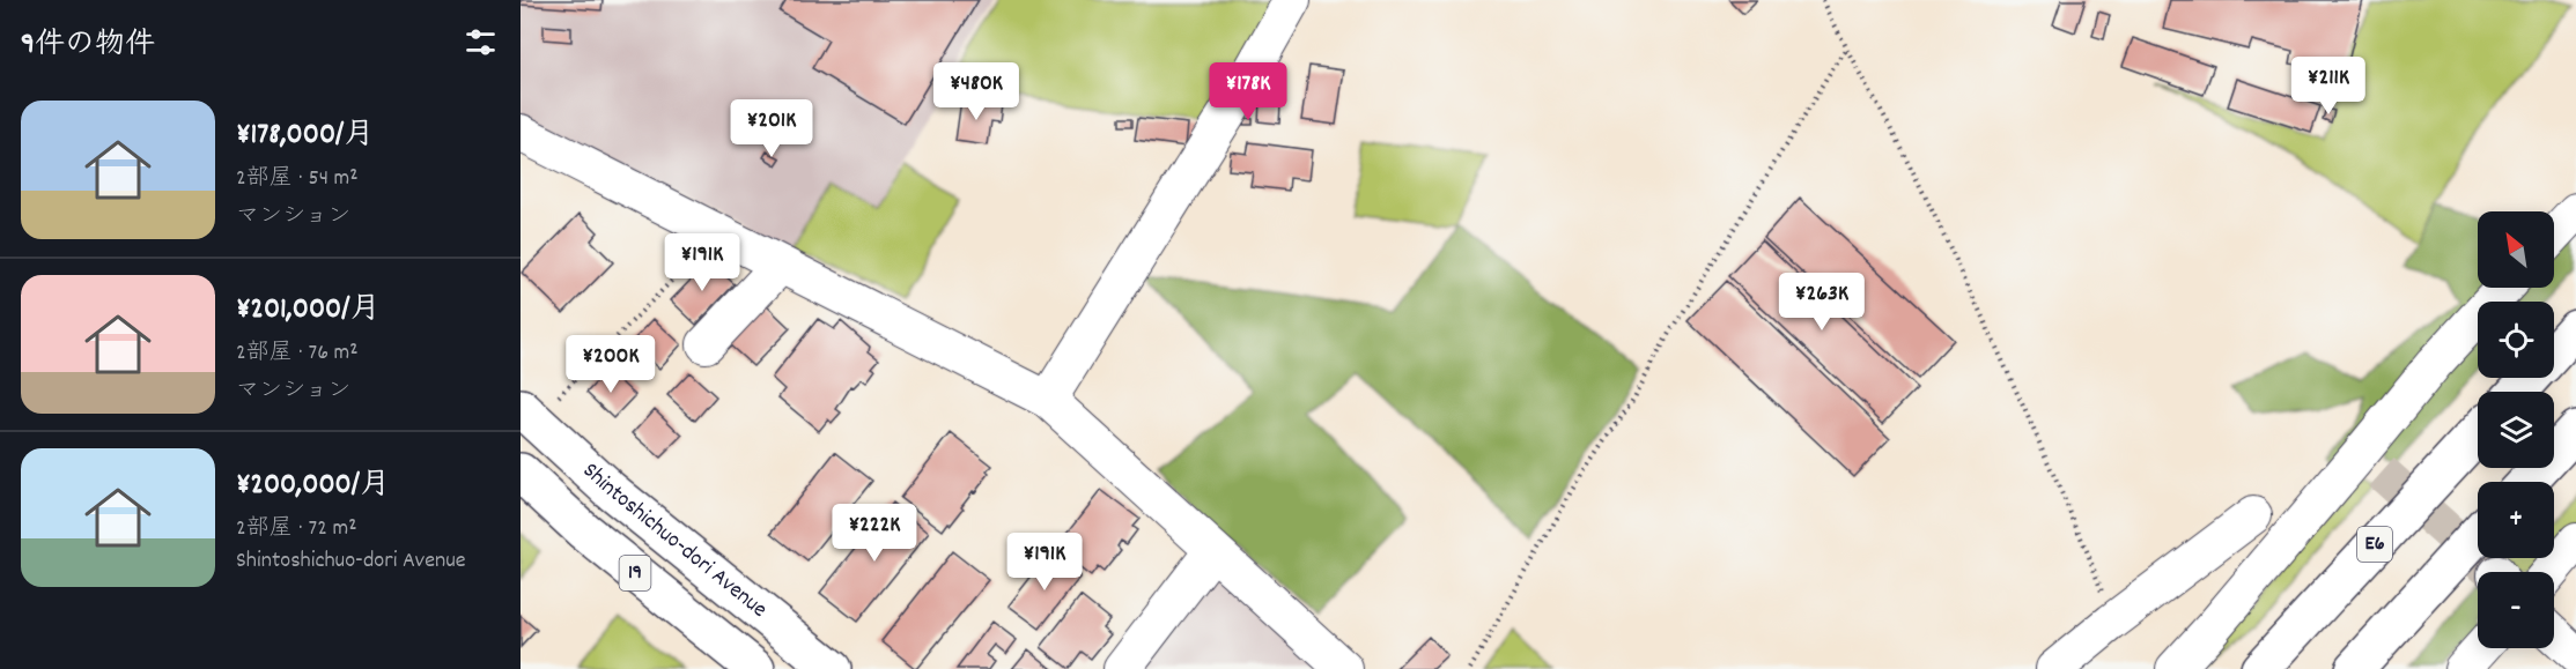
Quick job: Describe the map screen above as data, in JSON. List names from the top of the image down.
{
  "streets": {
    "main road": ["Shintoshichuo-dori Avenue", "E6", "19"]
  },
  "north": "top left",
  "page": {
    "heading": "9件の物件",
    "price": [
      "¥211K",
      "¥480K",
      "¥178K",
      "¥201K",
      "¥191K",
      "¥263K",
      "¥200K",
      "¥222K",
      "¥191K"
    ],
    "list": [
      {
        "name": "¥178,000/月",
        "note": "2部屋 · 54 m² · マンション"
      },
      {
        "name": "¥201,000/月",
        "note": "2部屋 · 76 m² · マンション"
      },
      {
        "name": "¥200,000/月",
        "note": "2部屋 · 72 m² · Shintoshichuo-dori Avenue"
      }
    ],
    "map_buttons": ["+", "−"]
  }
}
